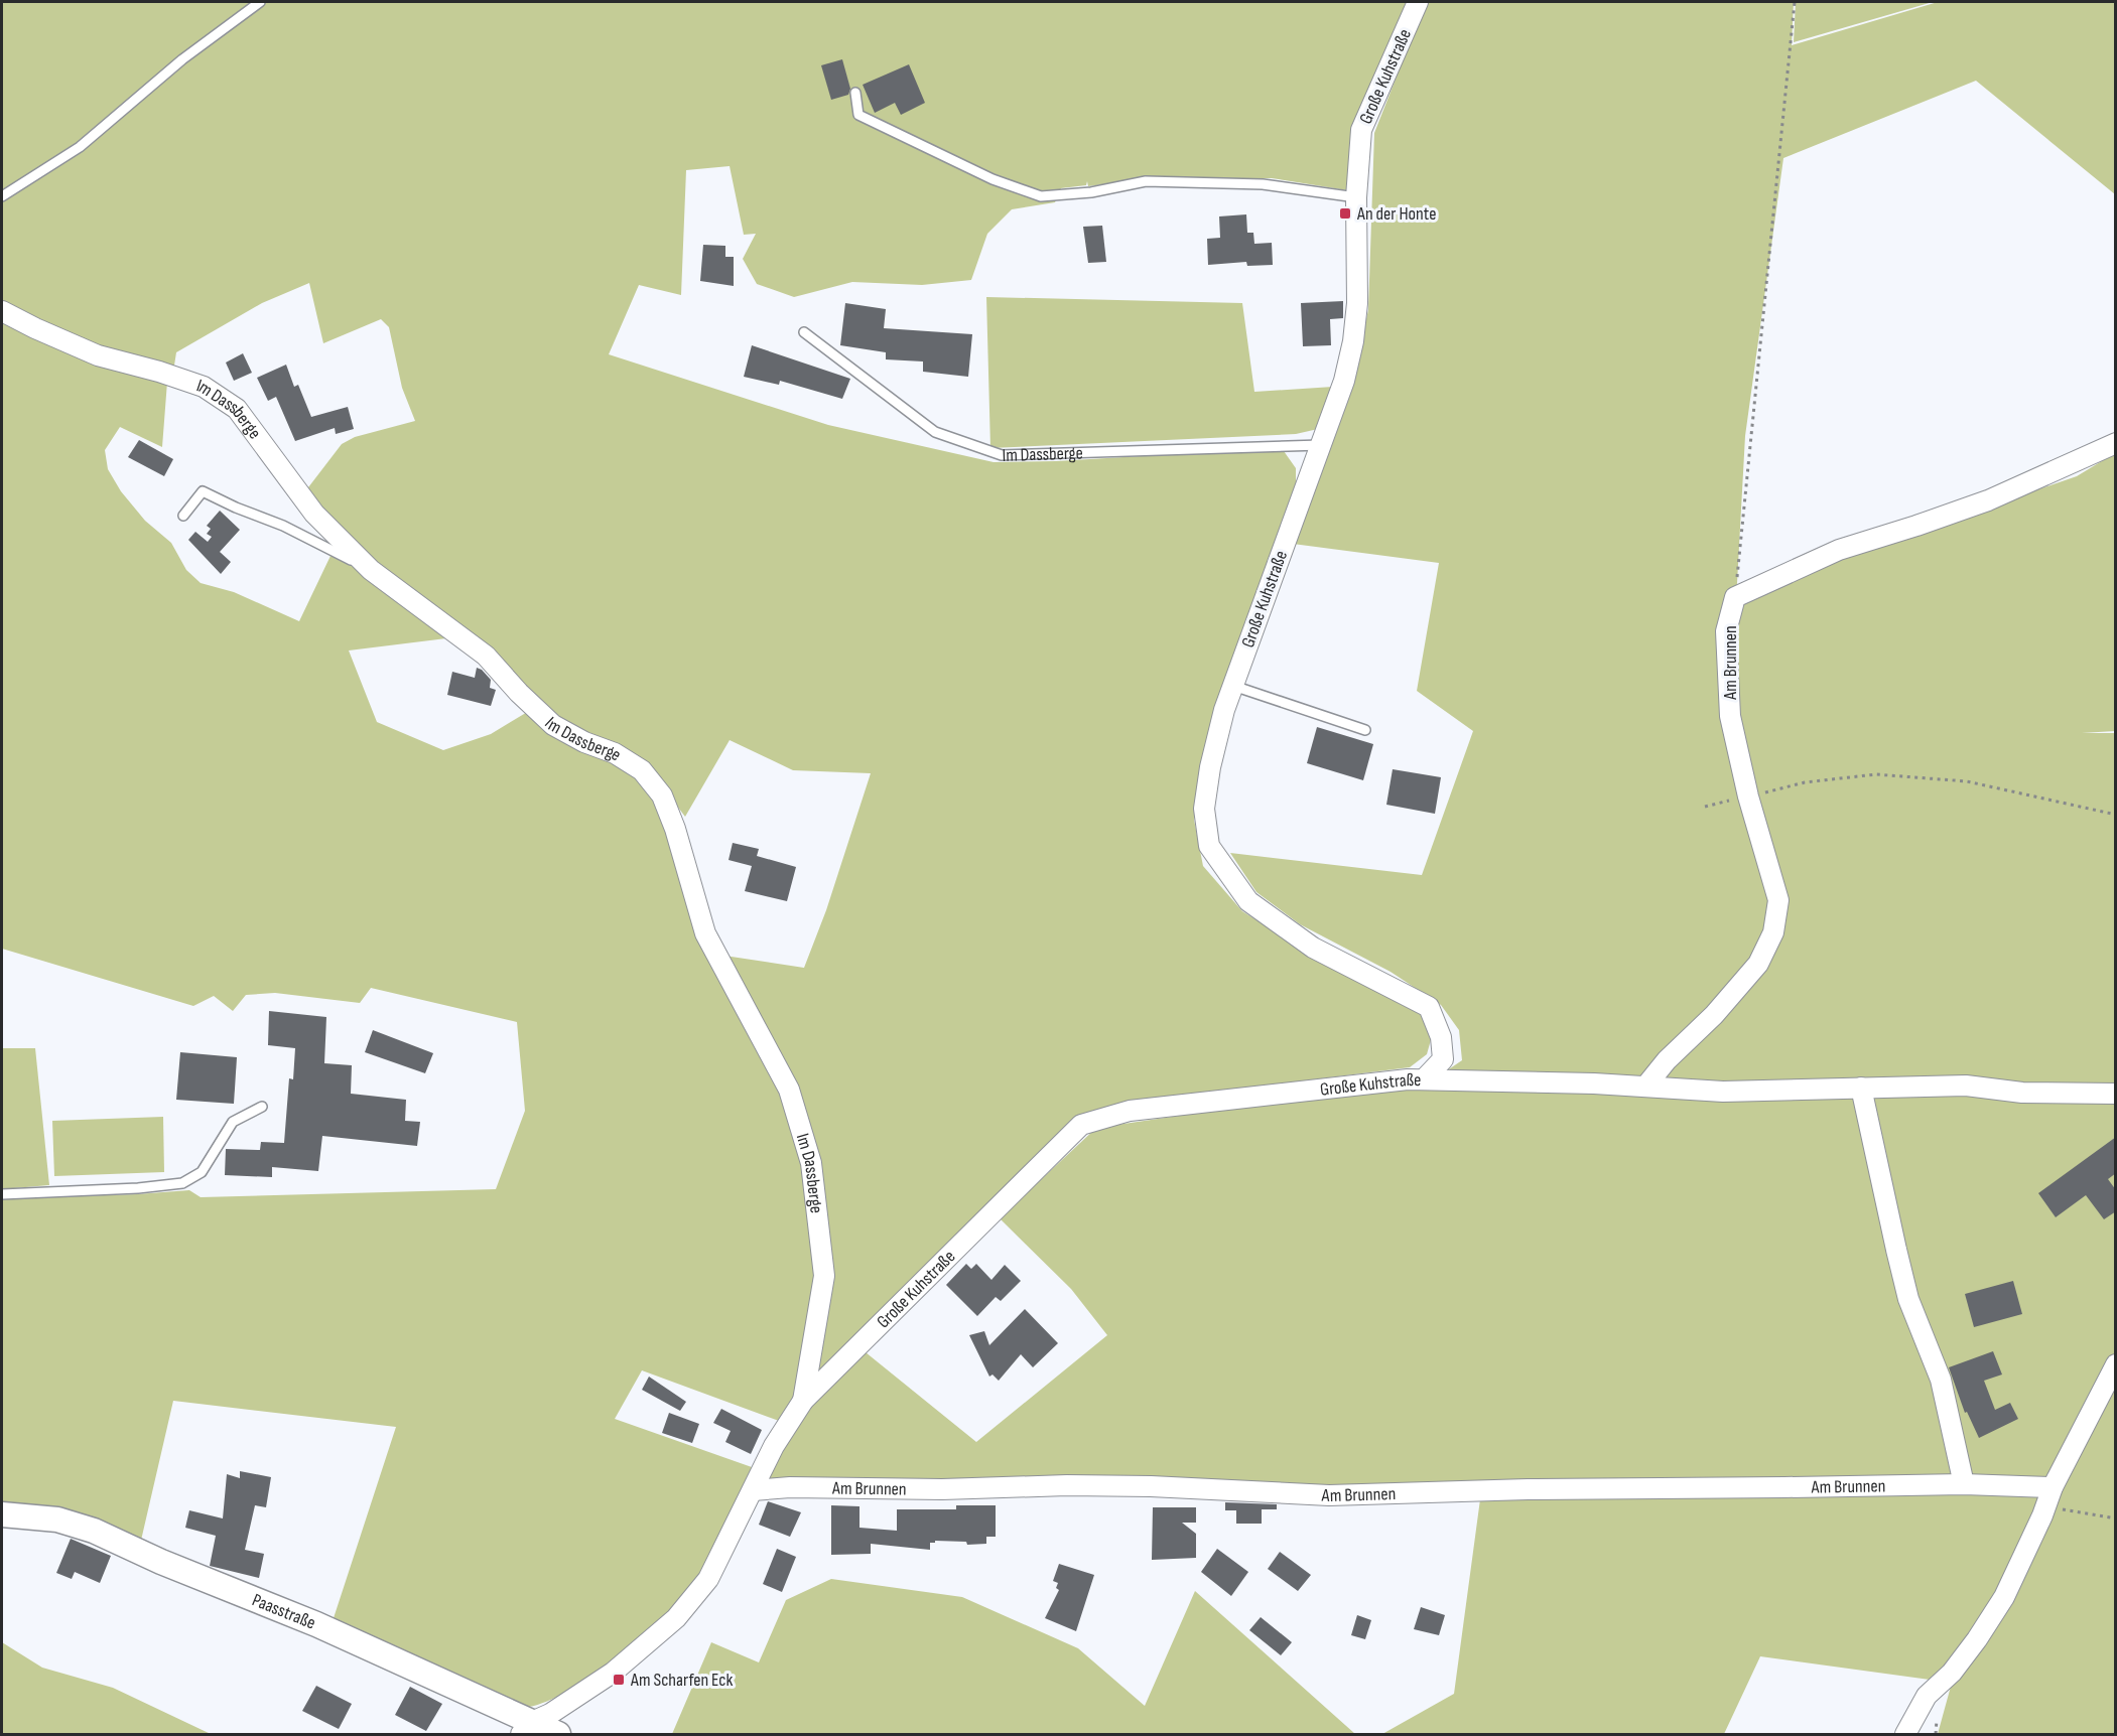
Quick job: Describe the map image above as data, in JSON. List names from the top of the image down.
{
  "streets": {
    "street": [
      "Große Kuhstraße",
      "Im Dassberge",
      "Am Brunnen",
      "Paasstraße"
    ]
  },
  "crossings": [
    ["Große Kuhstraße", "Im Dassberge"],
    ["Große Kuhstraße", "Am Brunnen"],
    ["Große Kuhstraße", "Paasstraße"]
  ],
  "places": {
    "transit": ["An der Honte", "Am Scharfen Eck"]
  }
}
